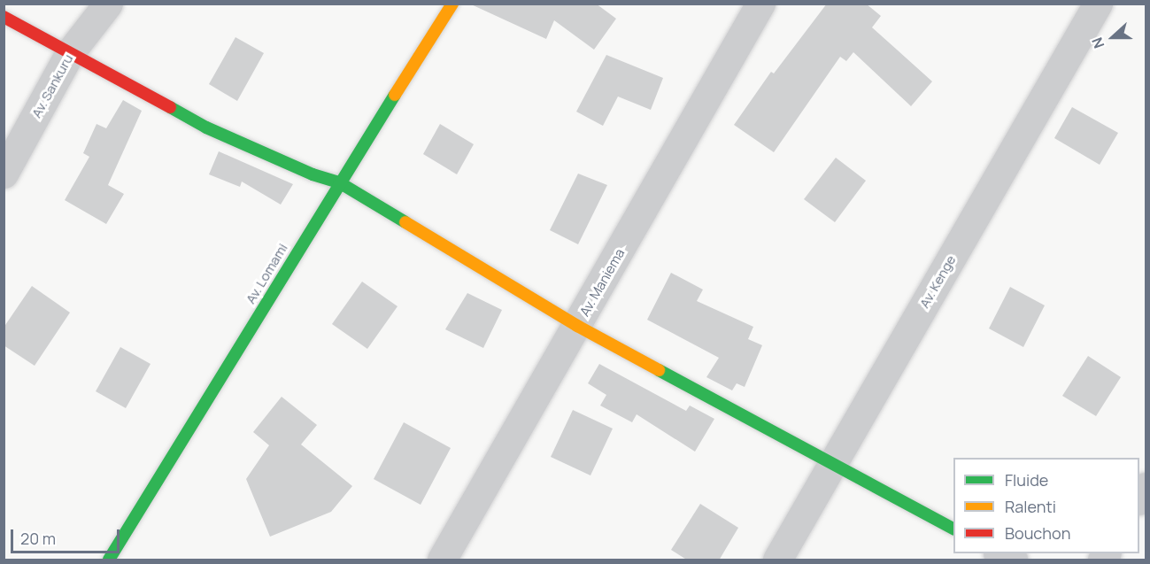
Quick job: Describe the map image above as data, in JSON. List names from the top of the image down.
{
  "streets": {
    "street": [
      "Av. Sankuru",
      "Av. Lomami",
      "Av. Kenge",
      "Av. Maniema"
    ]
  },
  "legend": ["Fluide", "Ralenti", "Bouchon"],
  "scale_bar": "20 m",
  "north": "left"
}
